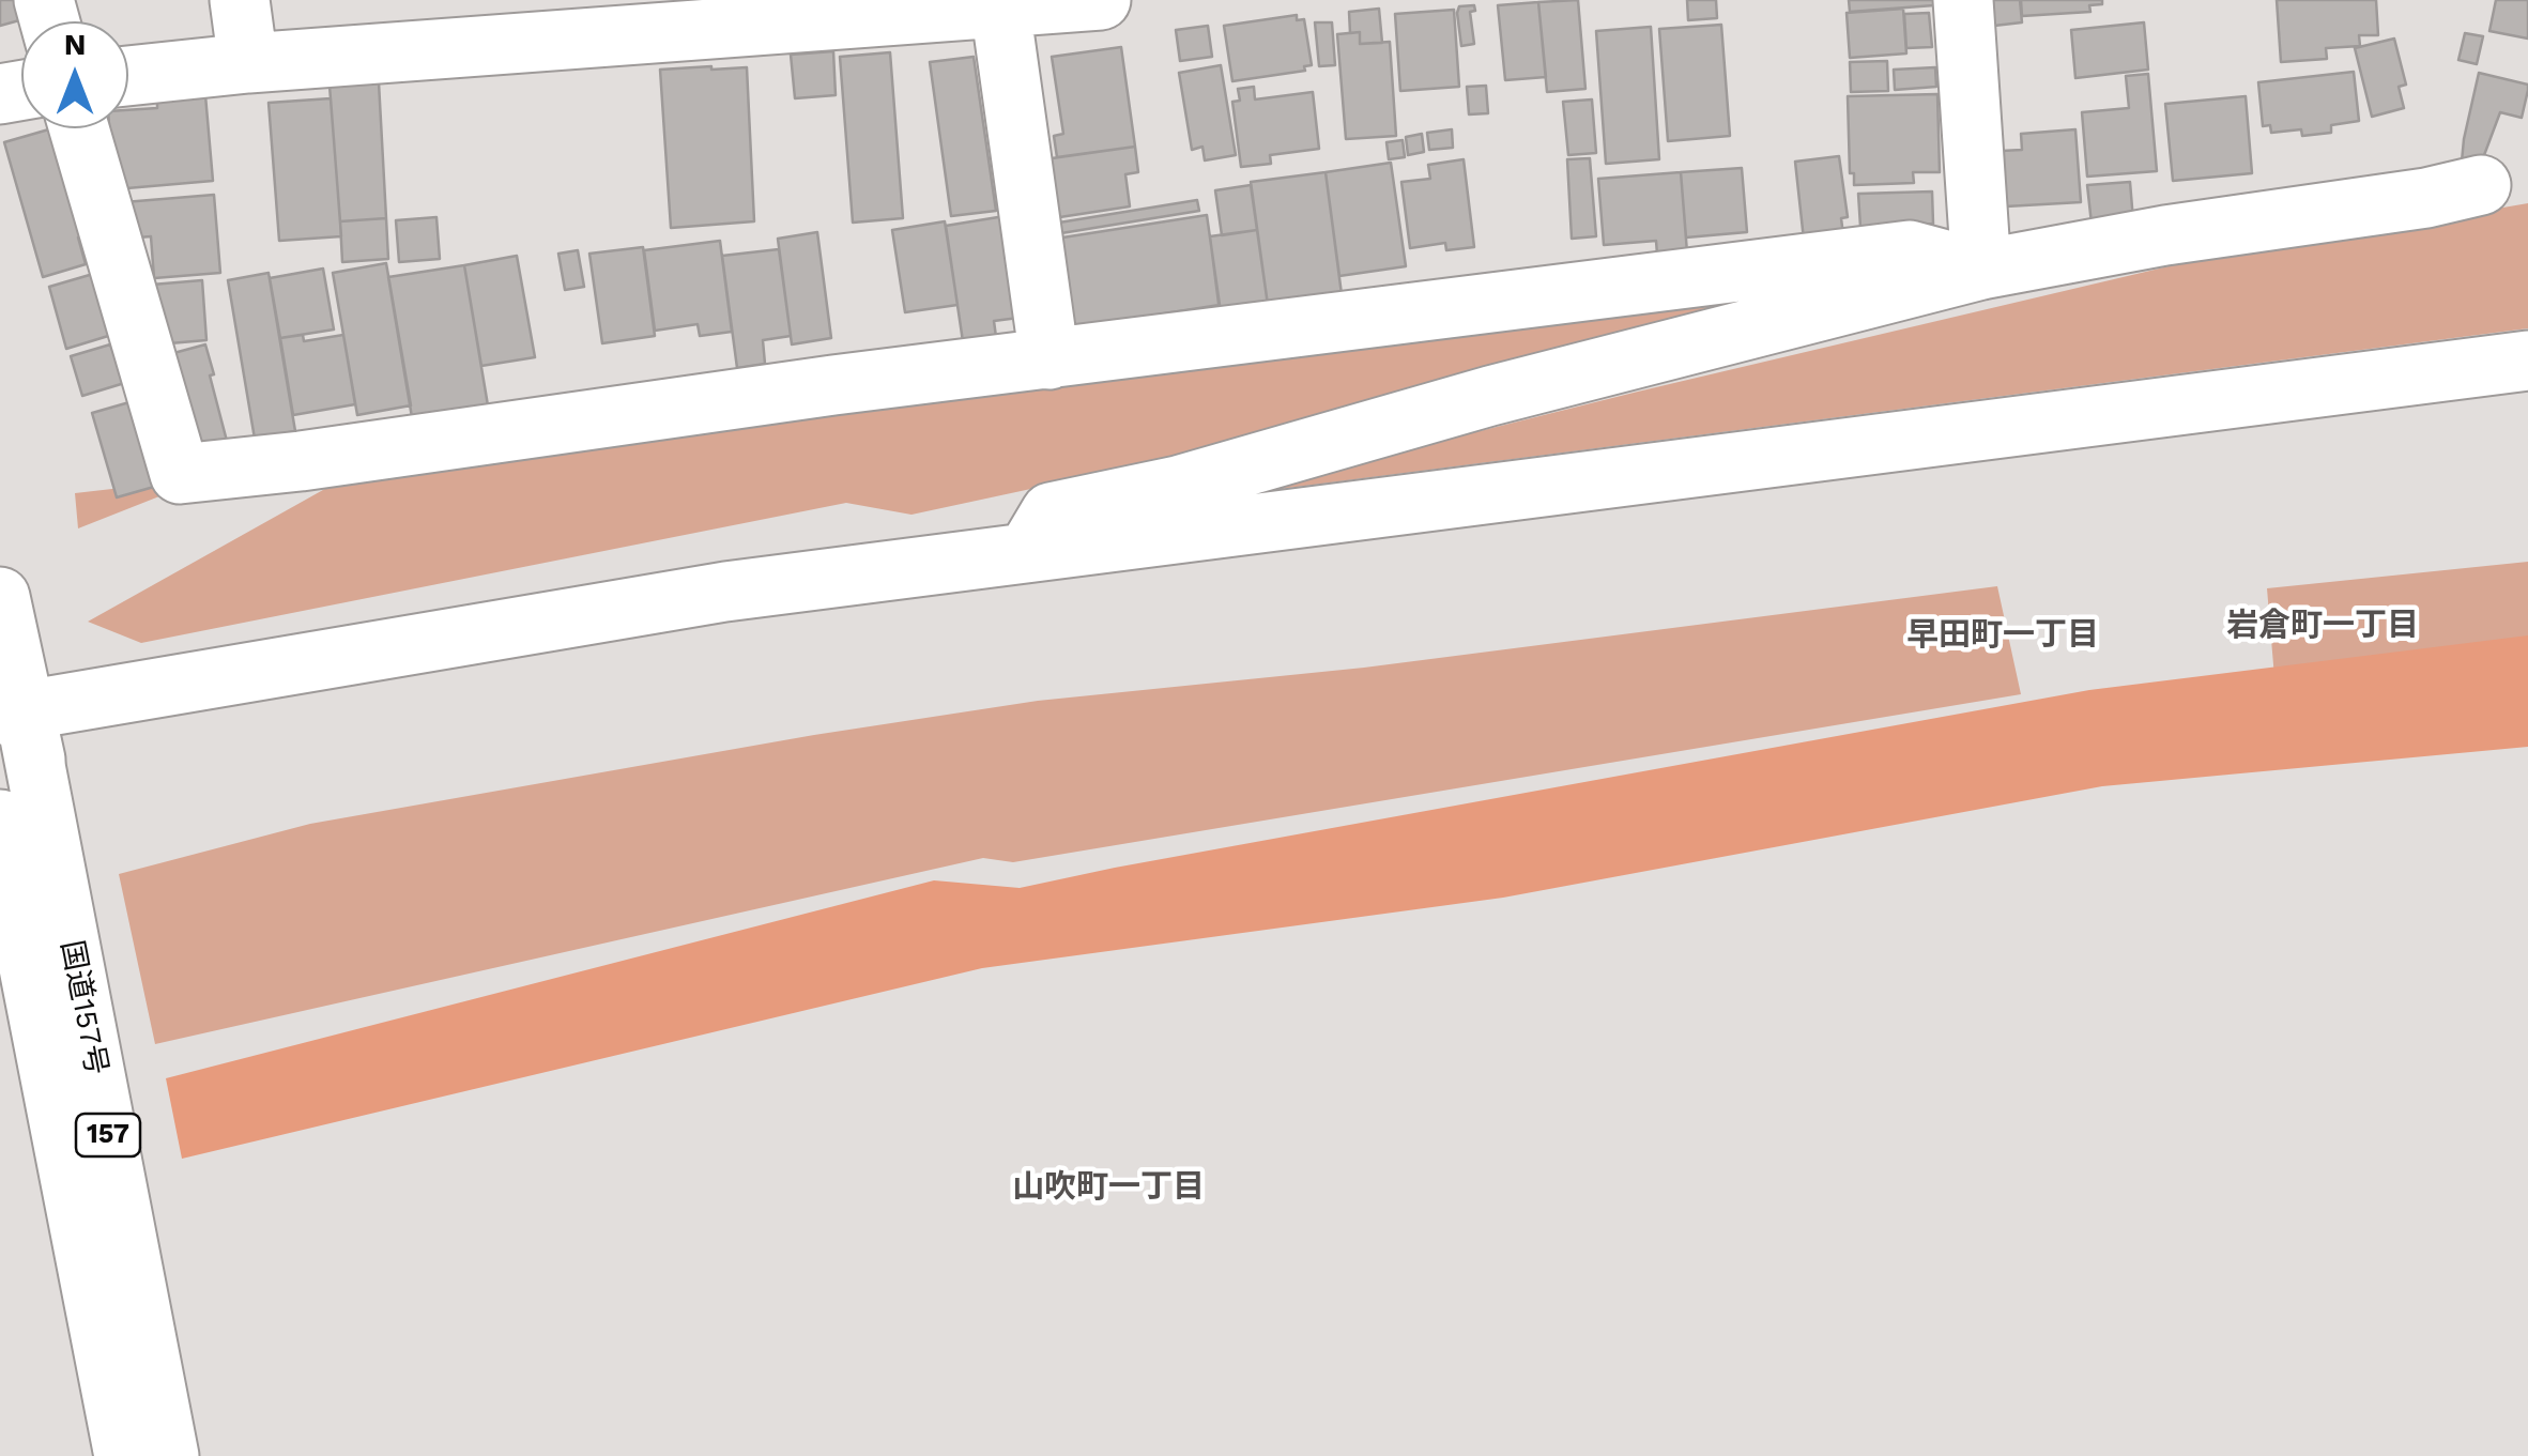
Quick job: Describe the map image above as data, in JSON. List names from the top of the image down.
{
  "streets": {
    "main road": ["国道157号", "157"]
  },
  "crossings": [
    ["国道157号", "157"]
  ],
  "districts": ["岩倉町一丁目", "早田町一丁目", "山吹町一丁目"],
  "north": "top"
}
